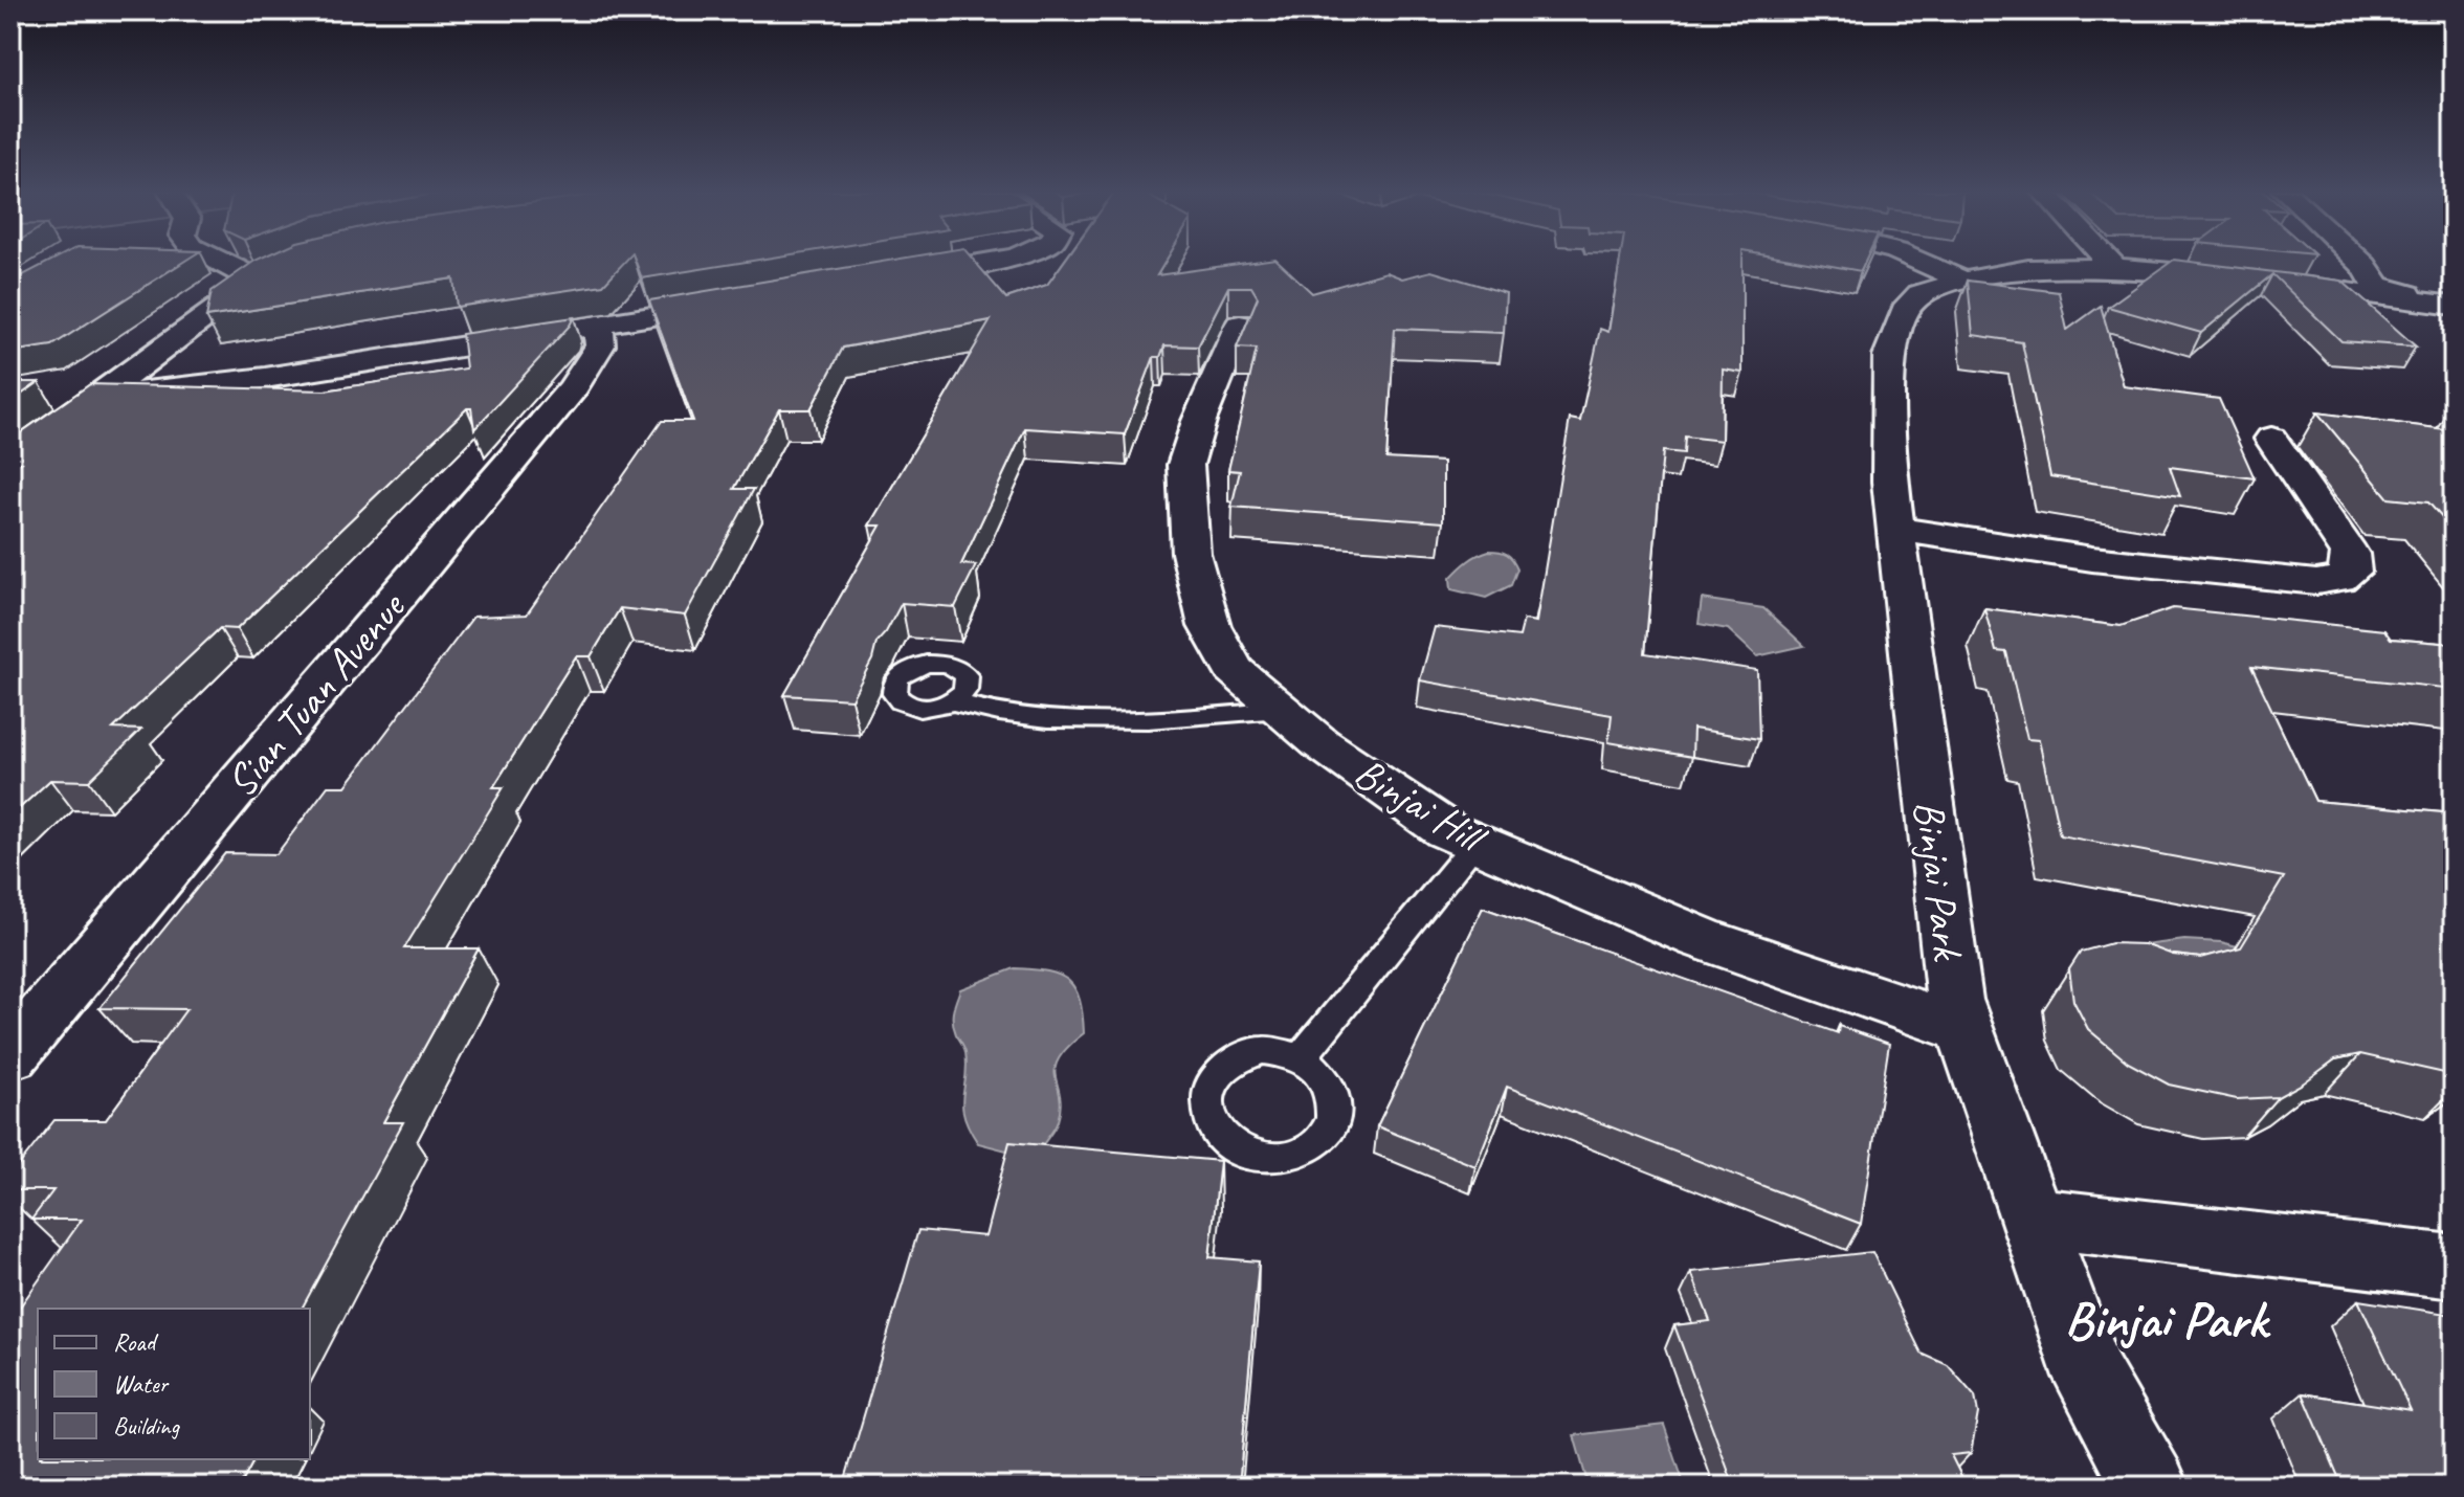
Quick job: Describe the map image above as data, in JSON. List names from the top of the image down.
{
  "streets": {
    "street": ["Sian Tuan Avenue", "Binjai Hill", "Binjai Park"]
  },
  "crossings": [
    ["Binjai Hill", "Binjai Park"]
  ],
  "districts": ["Binjai Park"],
  "legend": ["Road", "Water", "Building"]
}
